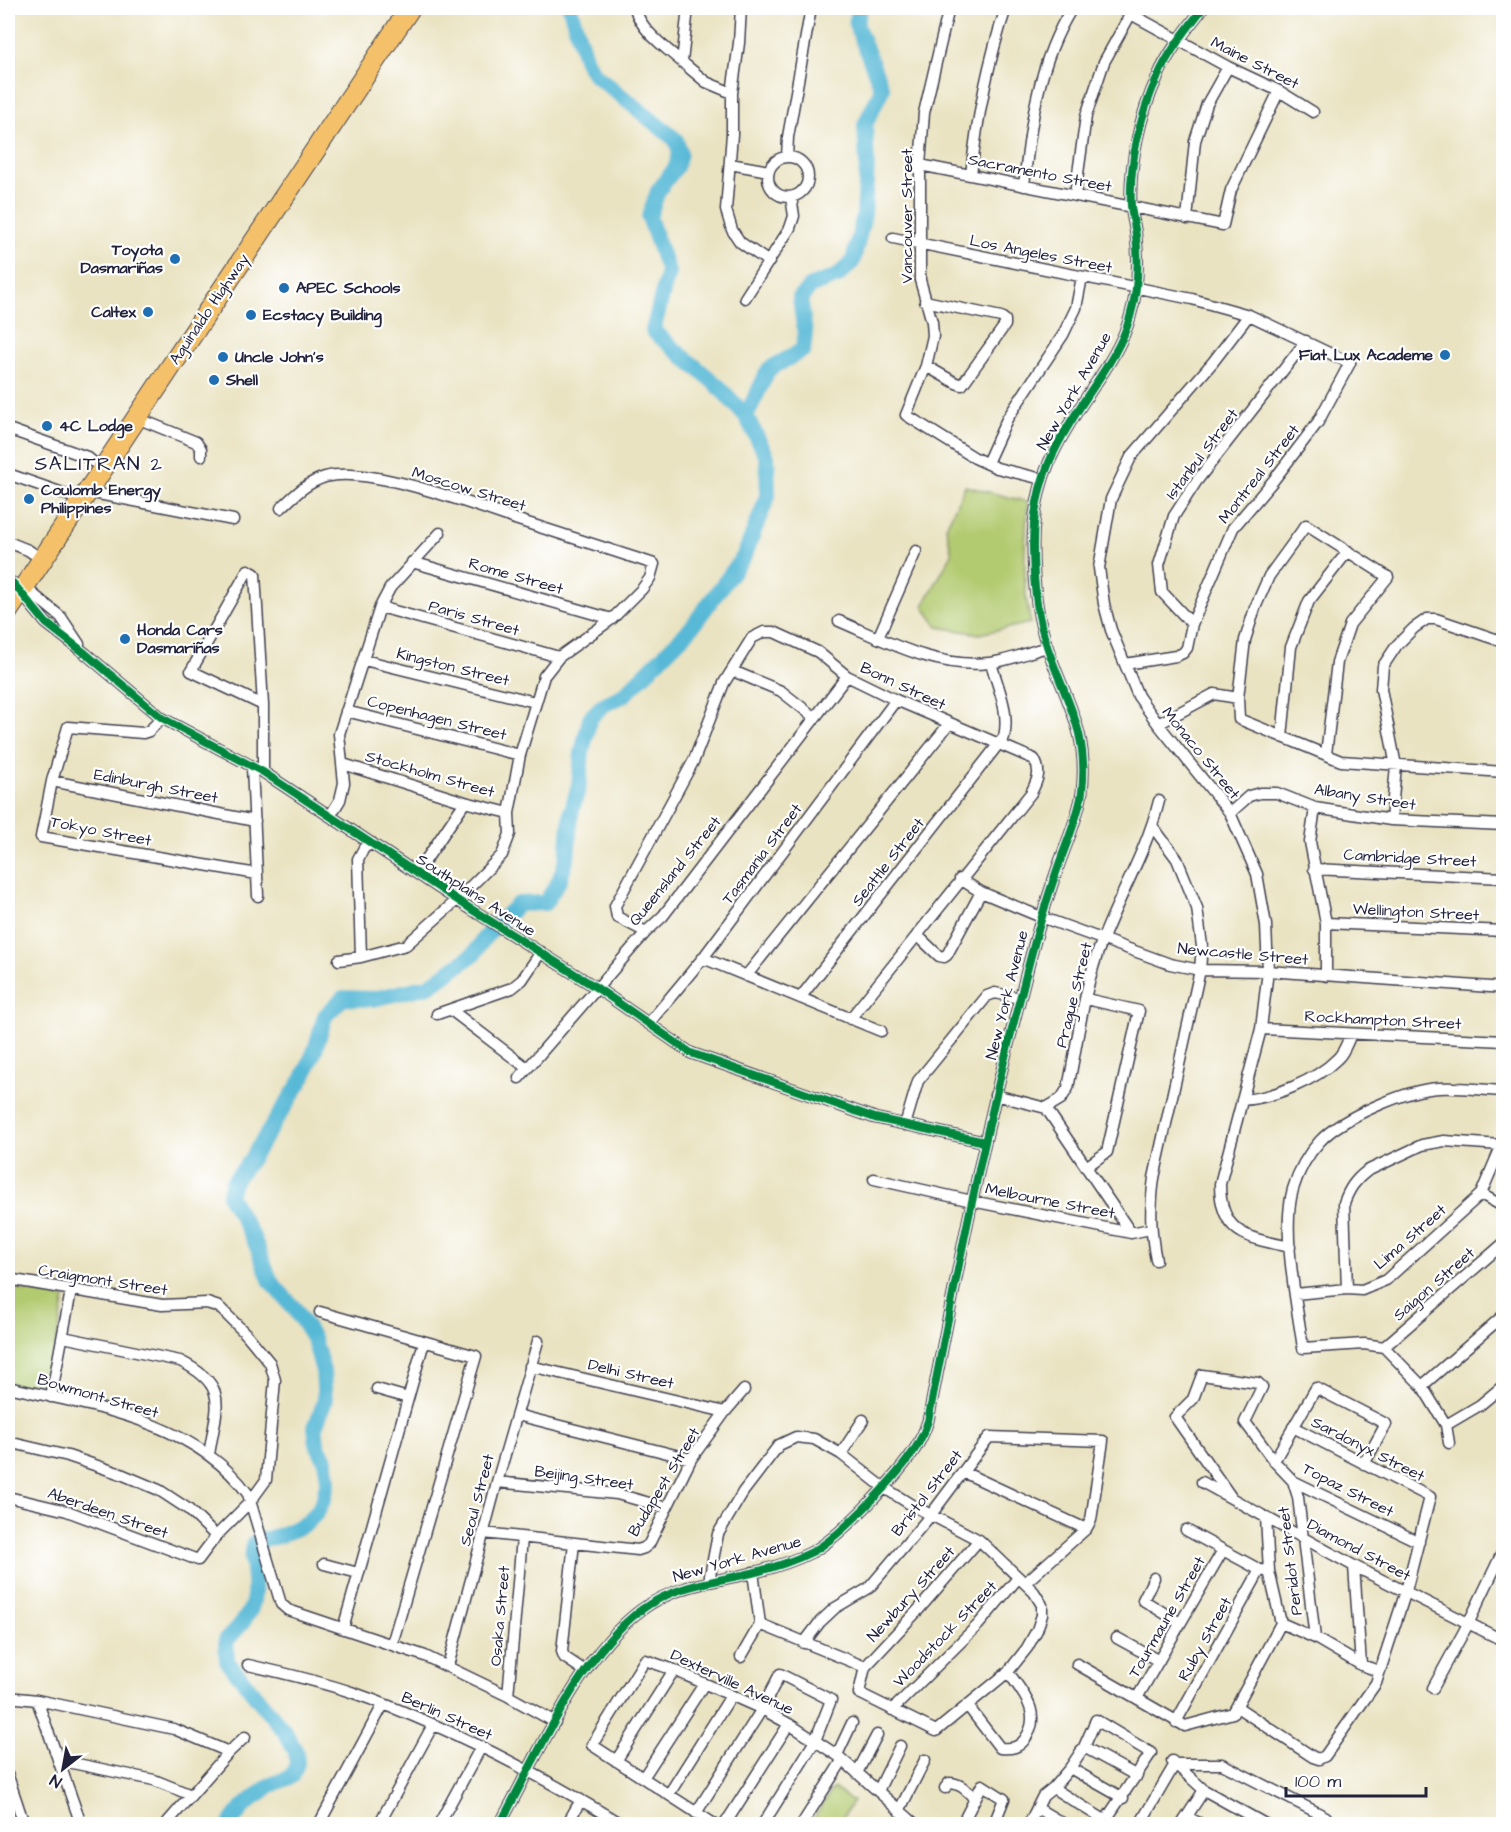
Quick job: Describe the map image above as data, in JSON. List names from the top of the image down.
{
  "streets": {
    "highway": ["Aguinaldo Highway"],
    "street": [
      "Maine Street",
      "Sacramento Street",
      "Vancouver Street",
      "Los Angeles Street",
      "New York Avenue",
      "Istanbul Street",
      "Montreal Street",
      "Moscow Street",
      "Rome Street",
      "Paris Street",
      "Kingston Street",
      "Bonn Street",
      "Copenhagen Street",
      "Monaco Street",
      "Stockholm Street",
      "Edinburgh Street",
      "Albany Street",
      "Tokyo Street",
      "Tasmania Street",
      "Cambridge Street",
      "Seattle Street",
      "Queensland Street",
      "Southplains Avenue",
      "Wellington Street",
      "Newcastle Street",
      "Prague Street",
      "Rockhampton Street",
      "Melbourne Street",
      "Lima Street",
      "Craigmont Street",
      "Saigon Street",
      "Delhi Street",
      "Bowmont Street",
      "Sardonyx Street",
      "Beijing Street",
      "Budapest Street",
      "Topaz Street",
      "Bristol Street",
      "Seoul Street",
      "Aberdeen Street",
      "Diamond Street",
      "Peridot Street",
      "Newbury Street",
      "Osaka Street",
      "Tourmaune Street",
      "Woodstock Street",
      "Ruby Street",
      "Dexterville Avenue",
      "Berlin Street"
    ]
  },
  "crossings": [
    ["Maine Street", "Sacramento Street"],
    ["Maine Street", "New York Avenue"],
    ["Sacramento Street", "Vancouver Street"],
    ["Sacramento Street", "New York Avenue"],
    ["Vancouver Street", "Los Angeles Street"],
    ["Vancouver Street", "New York Avenue"],
    ["Los Angeles Street", "New York Avenue"],
    ["Los Angeles Street", "Istanbul Street"],
    ["Los Angeles Street", "Montreal Street"],
    ["Los Angeles Street", "Monaco Street"],
    ["Aguinaldo Highway", "Southplains Avenue"],
    ["New York Avenue", "Southplains Avenue"],
    ["New York Avenue", "Newcastle Street"],
    ["New York Avenue", "Melbourne Street"],
    ["New York Avenue", "Bowmont Street"],
    ["New York Avenue", "Berlin Street"],
    ["Istanbul Street", "Montreal Street"],
    ["Montreal Street", "Monaco Street"],
    ["Moscow Street", "Rome Street"],
    ["Bonn Street", "Tasmania Street"],
    ["Bonn Street", "Seattle Street"],
    ["Bonn Street", "Queensland Street"],
    ["Bonn Street", "Newcastle Street"],
    ["Monaco Street", "Albany Street"],
    ["Monaco Street", "Newcastle Street"],
    ["Monaco Street", "Rockhampton Street"],
    ["Edinburgh Street", "Tokyo Street"],
    ["Tokyo Street", "Southplains Avenue"],
    ["Tasmania Street", "Southplains Avenue"],
    ["Queensland Street", "Southplains Avenue"],
    ["Newcastle Street", "Prague Street"],
    ["Craigmont Street", "Bowmont Street"],
    ["Craigmont Street", "Aberdeen Street"],
    ["Delhi Street", "Budapest Street"],
    ["Delhi Street", "Seoul Street"],
    ["Bowmont Street", "Seoul Street"],
    ["Bowmont Street", "Osaka Street"],
    ["Sardonyx Street", "Topaz Street"],
    ["Beijing Street", "Budapest Street"],
    ["Beijing Street", "Seoul Street"],
    ["Budapest Street", "Seoul Street"],
    ["Budapest Street", "Osaka Street"],
    ["Topaz Street", "Diamond Street"],
    ["Topaz Street", "Peridot Street"],
    ["Bristol Street", "Woodstock Street"],
    ["Diamond Street", "Peridot Street"]
  ],
  "districts": ["SALITRAN 2"],
  "places": [
    "Toyota Dasmariñas",
    "APEC Schools",
    "Caltex",
    "Ecstacy Building",
    "Fiat Lux Academe",
    "Uncle John's",
    "Shell",
    "4C Lodge",
    "Coulomb Energy Philippines",
    "Honda Cars Dasmariñas"
  ],
  "scale_bar": "100 m",
  "north": "bottom left"
}
